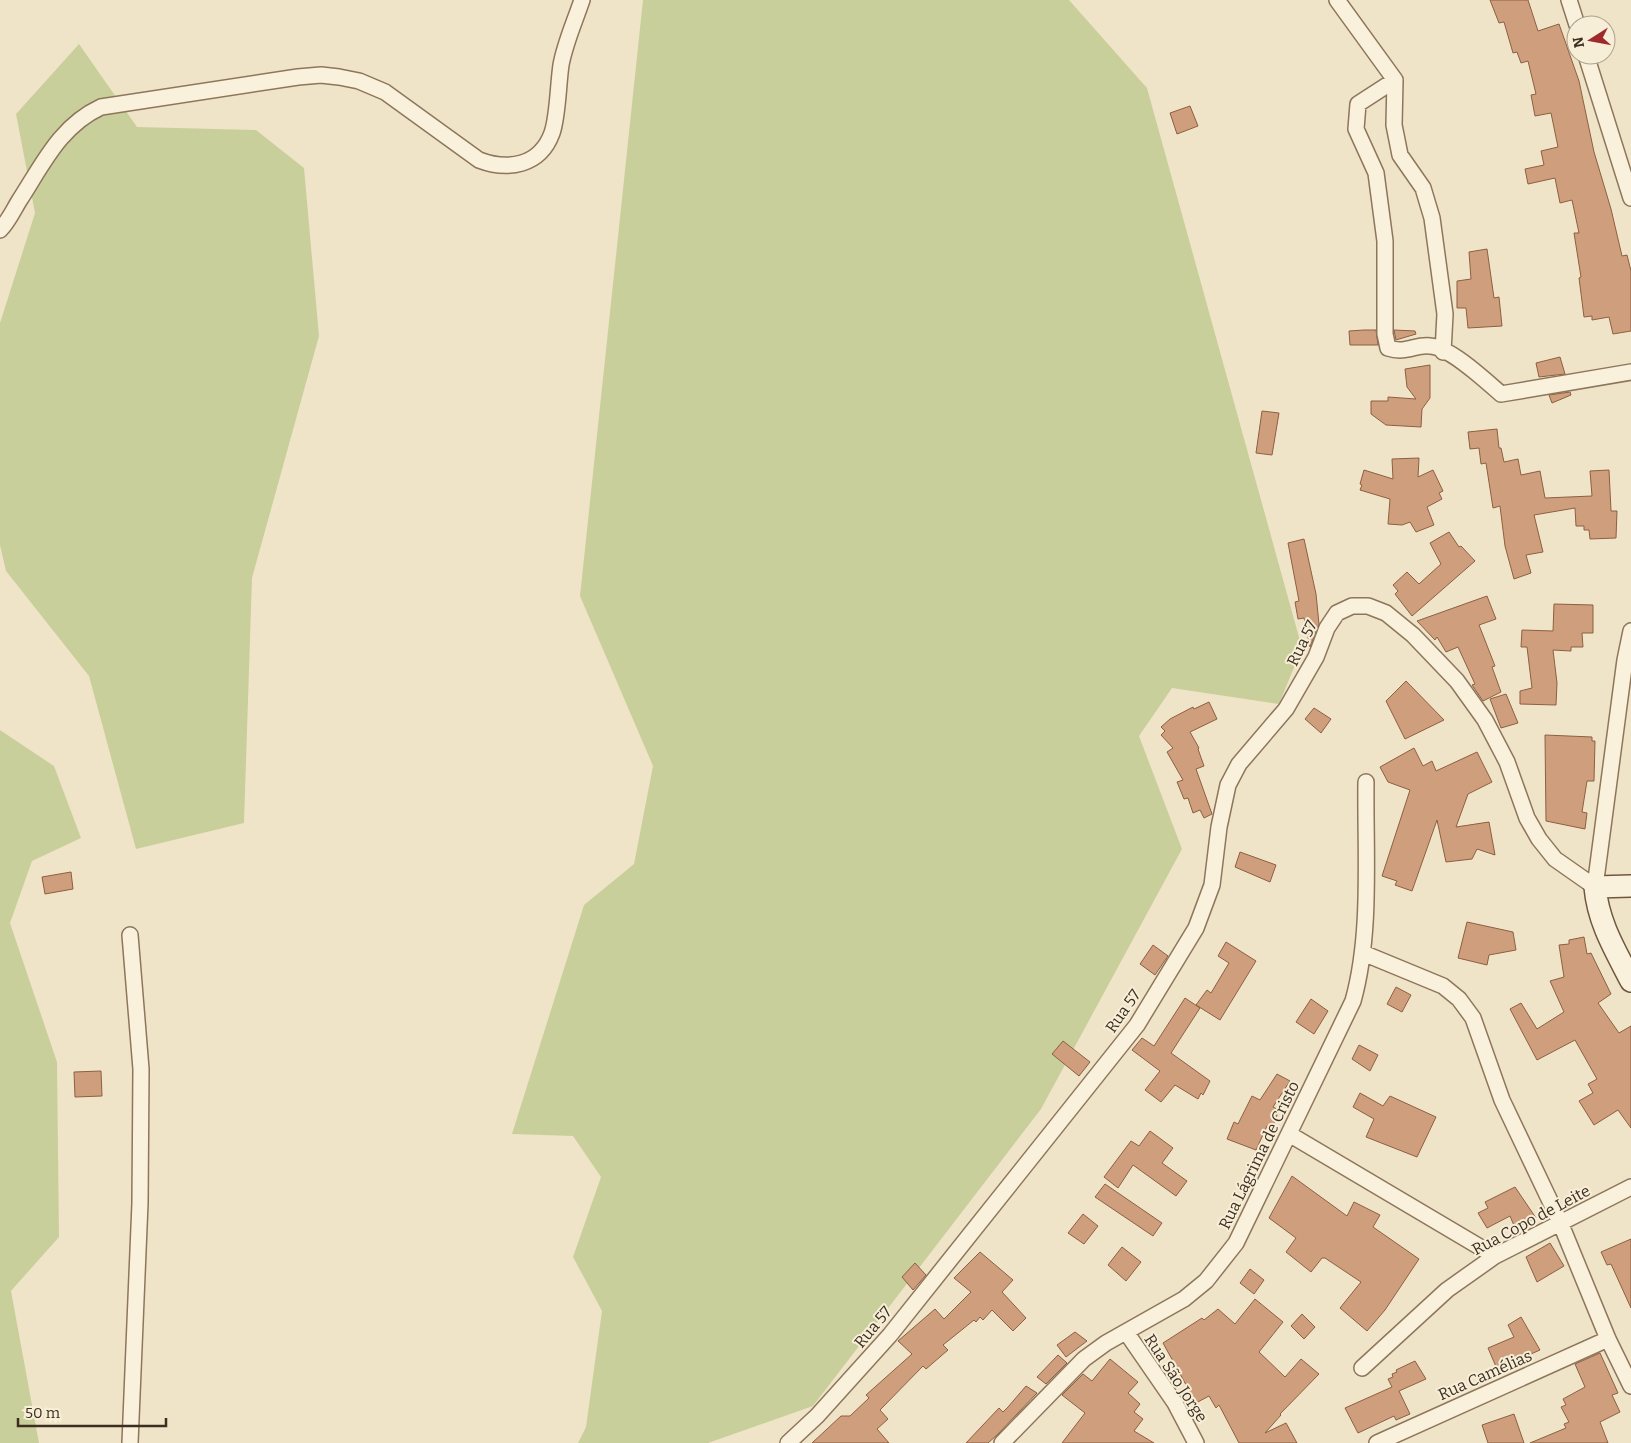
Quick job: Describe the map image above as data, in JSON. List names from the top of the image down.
{
  "streets": {
    "street": [
      "Rua 57",
      "Rua Lágrima de Cristo",
      "Rua Copo de Leite",
      "Rua Camélias",
      "Rua São Jorge"
    ]
  },
  "crossings": [
    ["Rua Lágrima de Cristo", "Rua São Jorge"]
  ],
  "scale_bar": "50 m",
  "north": "left"
}
